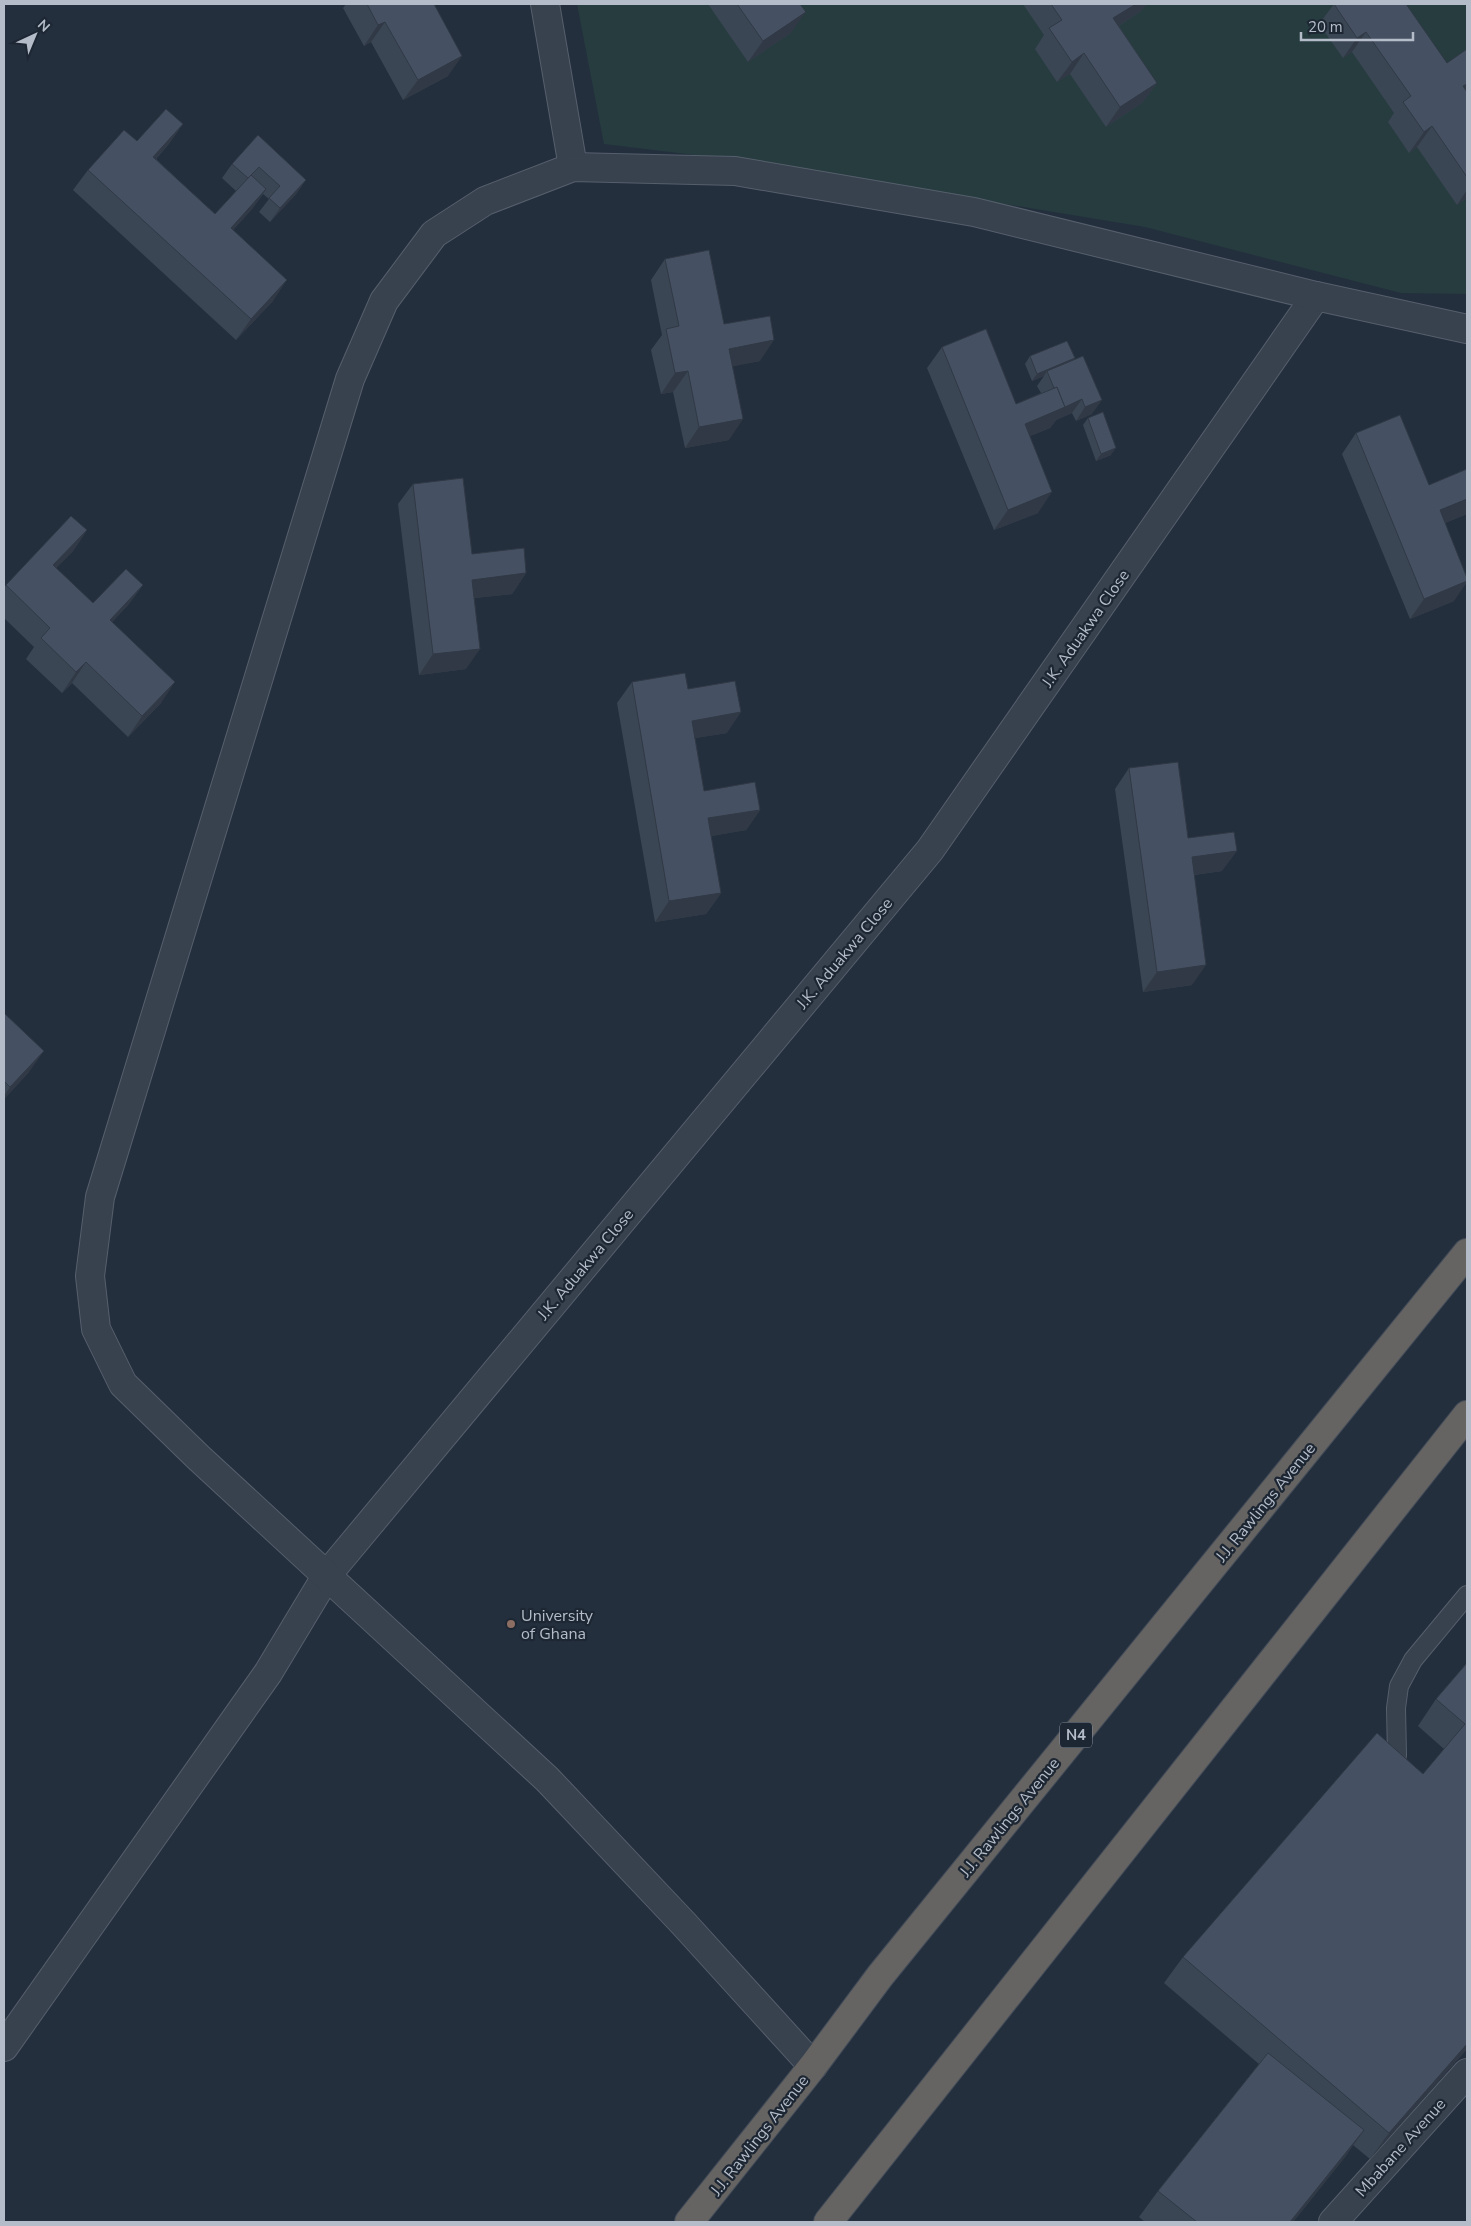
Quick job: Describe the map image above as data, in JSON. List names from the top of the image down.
{
  "streets": {
    "highway": ["J.J. Rawlings Avenue", "N4"],
    "street": ["J.K. Aduakwa Close", "Mbabane Avenue"]
  },
  "places": ["University of Ghana"],
  "scale_bar": "20 m",
  "north": "top right"
}
